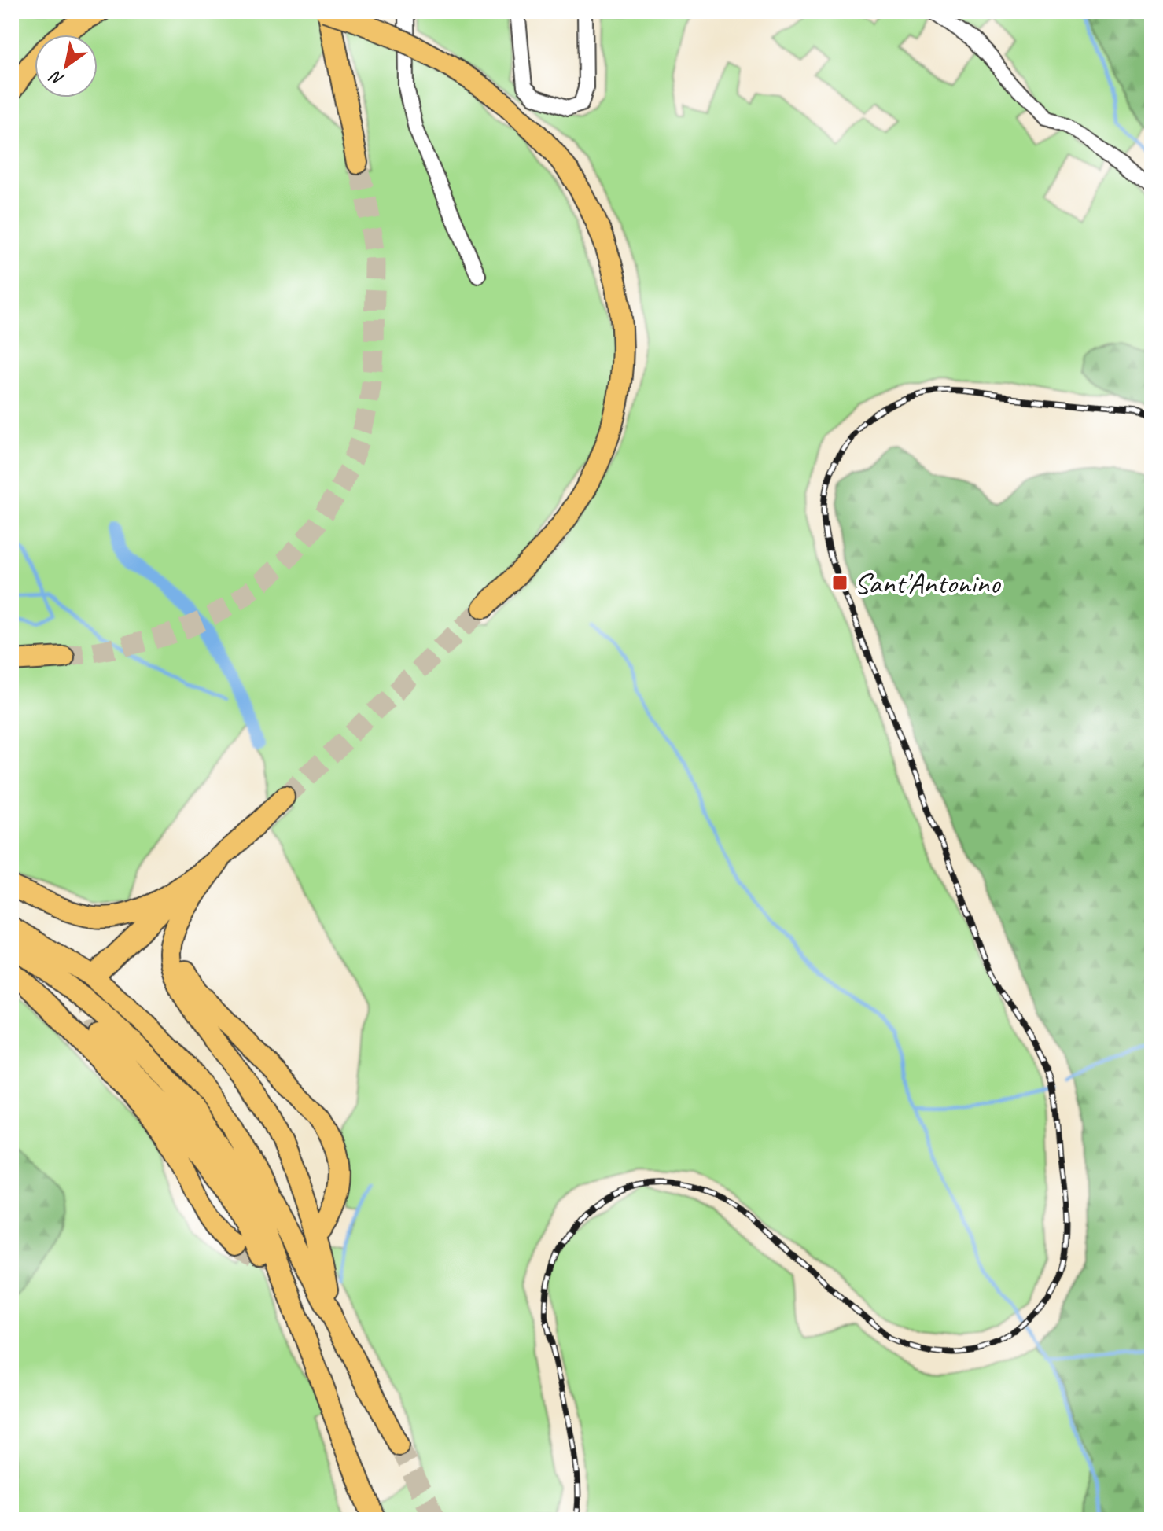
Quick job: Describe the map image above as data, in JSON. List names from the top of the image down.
{
  "places": {
    "transit": ["Sant'Antonino"]
  },
  "north": "bottom left"
}
